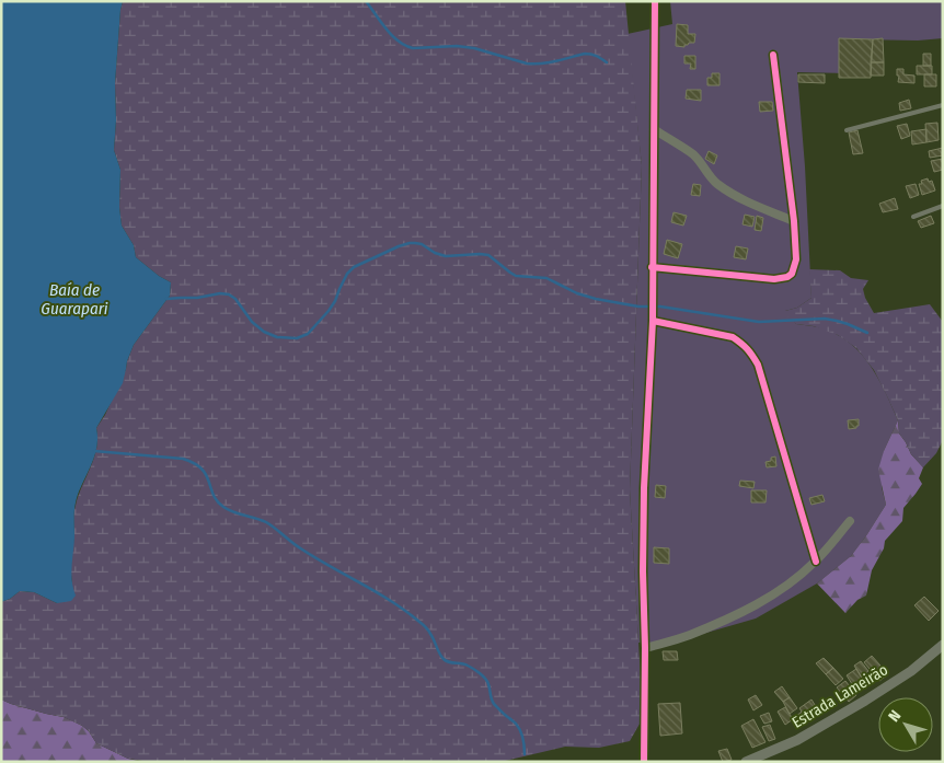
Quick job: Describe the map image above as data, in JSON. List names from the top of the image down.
{
  "streets": {
    "street": ["Estrada Lameirão"]
  },
  "water": ["Baía de Guarapari"],
  "north": "top left"
}
